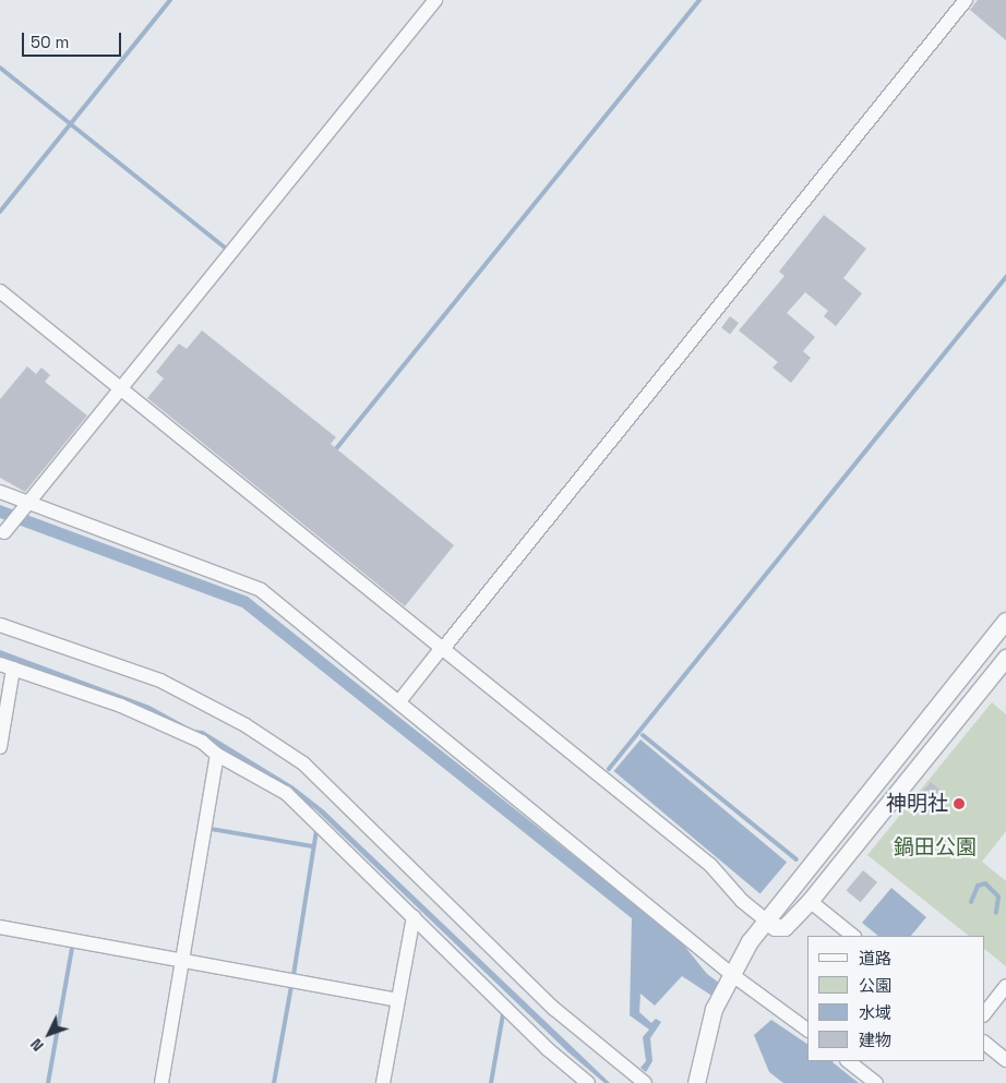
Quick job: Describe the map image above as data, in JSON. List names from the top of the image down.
{
  "parks": ["鍋田公園"],
  "places": ["神明社"],
  "legend": [
    "道路",
    "公園",
    "水域",
    "建物"
  ],
  "scale_bar": "50 m",
  "north": "bottom left"
}
